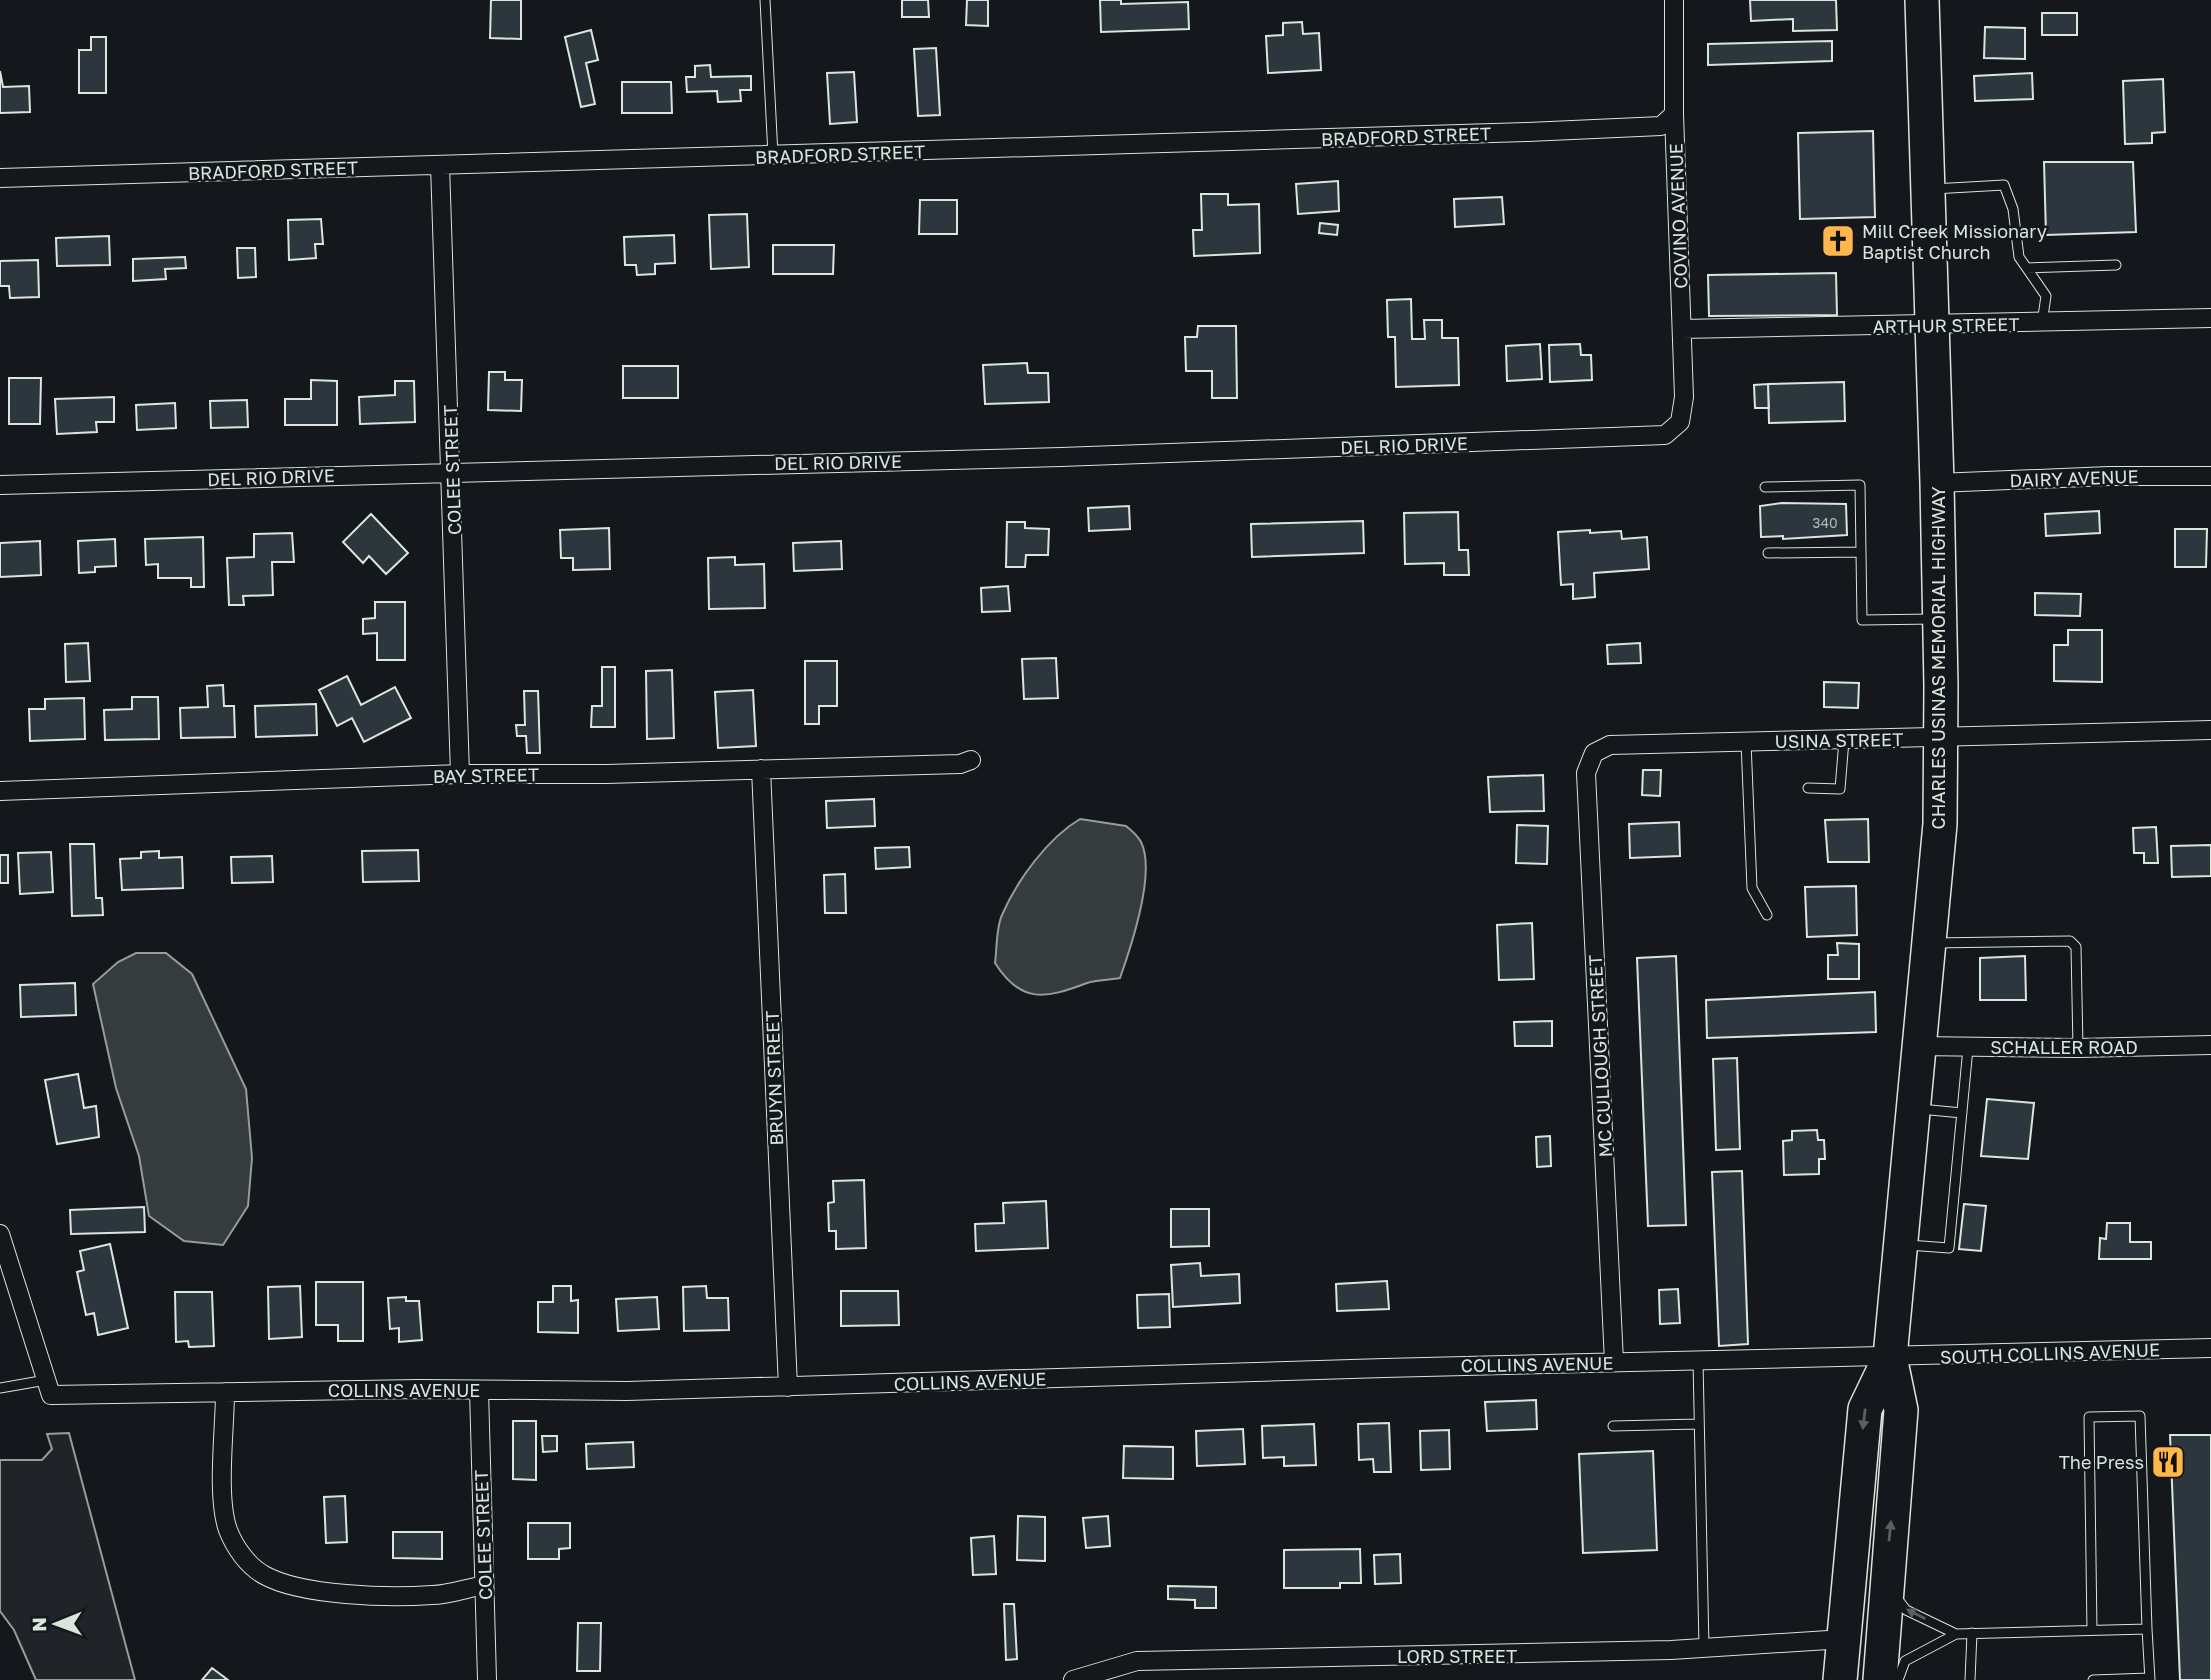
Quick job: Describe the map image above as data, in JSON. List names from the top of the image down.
{
  "streets": {
    "highway": ["CHARLES USINAS MEMORIAL HIGHWAY"],
    "street": [
      "BRADFORD STREET",
      "COVINO AVENUE",
      "ARTHUR STREET",
      "DEL RIO DRIVE",
      "COLEE STREET",
      "DAIRY AVENUE",
      "USINA STREET",
      "BAY STREET",
      "SCHALLER ROAD",
      "MC CULLOUGH STREET",
      "BRUYN STREET",
      "SOUTH COLLINS AVENUE",
      "COLLINS AVENUE",
      "LORD STREET"
    ]
  },
  "crossings": [
    ["BRADFORD STREET", "COVINO AVENUE"],
    ["BRADFORD STREET", "COLEE STREET"],
    ["COVINO AVENUE", "ARTHUR STREET"],
    ["COVINO AVENUE", "DEL RIO DRIVE"],
    ["ARTHUR STREET", "CHARLES USINAS MEMORIAL HIGHWAY"],
    ["DEL RIO DRIVE", "COLEE STREET"],
    ["COLEE STREET", "BAY STREET"],
    ["COLEE STREET", "COLLINS AVENUE"],
    ["DAIRY AVENUE", "CHARLES USINAS MEMORIAL HIGHWAY"],
    ["CHARLES USINAS MEMORIAL HIGHWAY", "USINA STREET"],
    ["CHARLES USINAS MEMORIAL HIGHWAY", "SCHALLER ROAD"],
    ["CHARLES USINAS MEMORIAL HIGHWAY", "SOUTH COLLINS AVENUE"],
    ["CHARLES USINAS MEMORIAL HIGHWAY", "COLLINS AVENUE"],
    ["CHARLES USINAS MEMORIAL HIGHWAY", "LORD STREET"],
    ["USINA STREET", "MC CULLOUGH STREET"],
    ["BAY STREET", "BRUYN STREET"],
    ["MC CULLOUGH STREET", "COLLINS AVENUE"],
    ["BRUYN STREET", "COLLINS AVENUE"],
    ["SOUTH COLLINS AVENUE", "COLLINS AVENUE"]
  ],
  "places": {
    "church": ["Mill Creek Missionary Baptist Church"],
    "restaurant": ["The Press"]
  },
  "house_numbers": ["340"],
  "north": "left"
}
